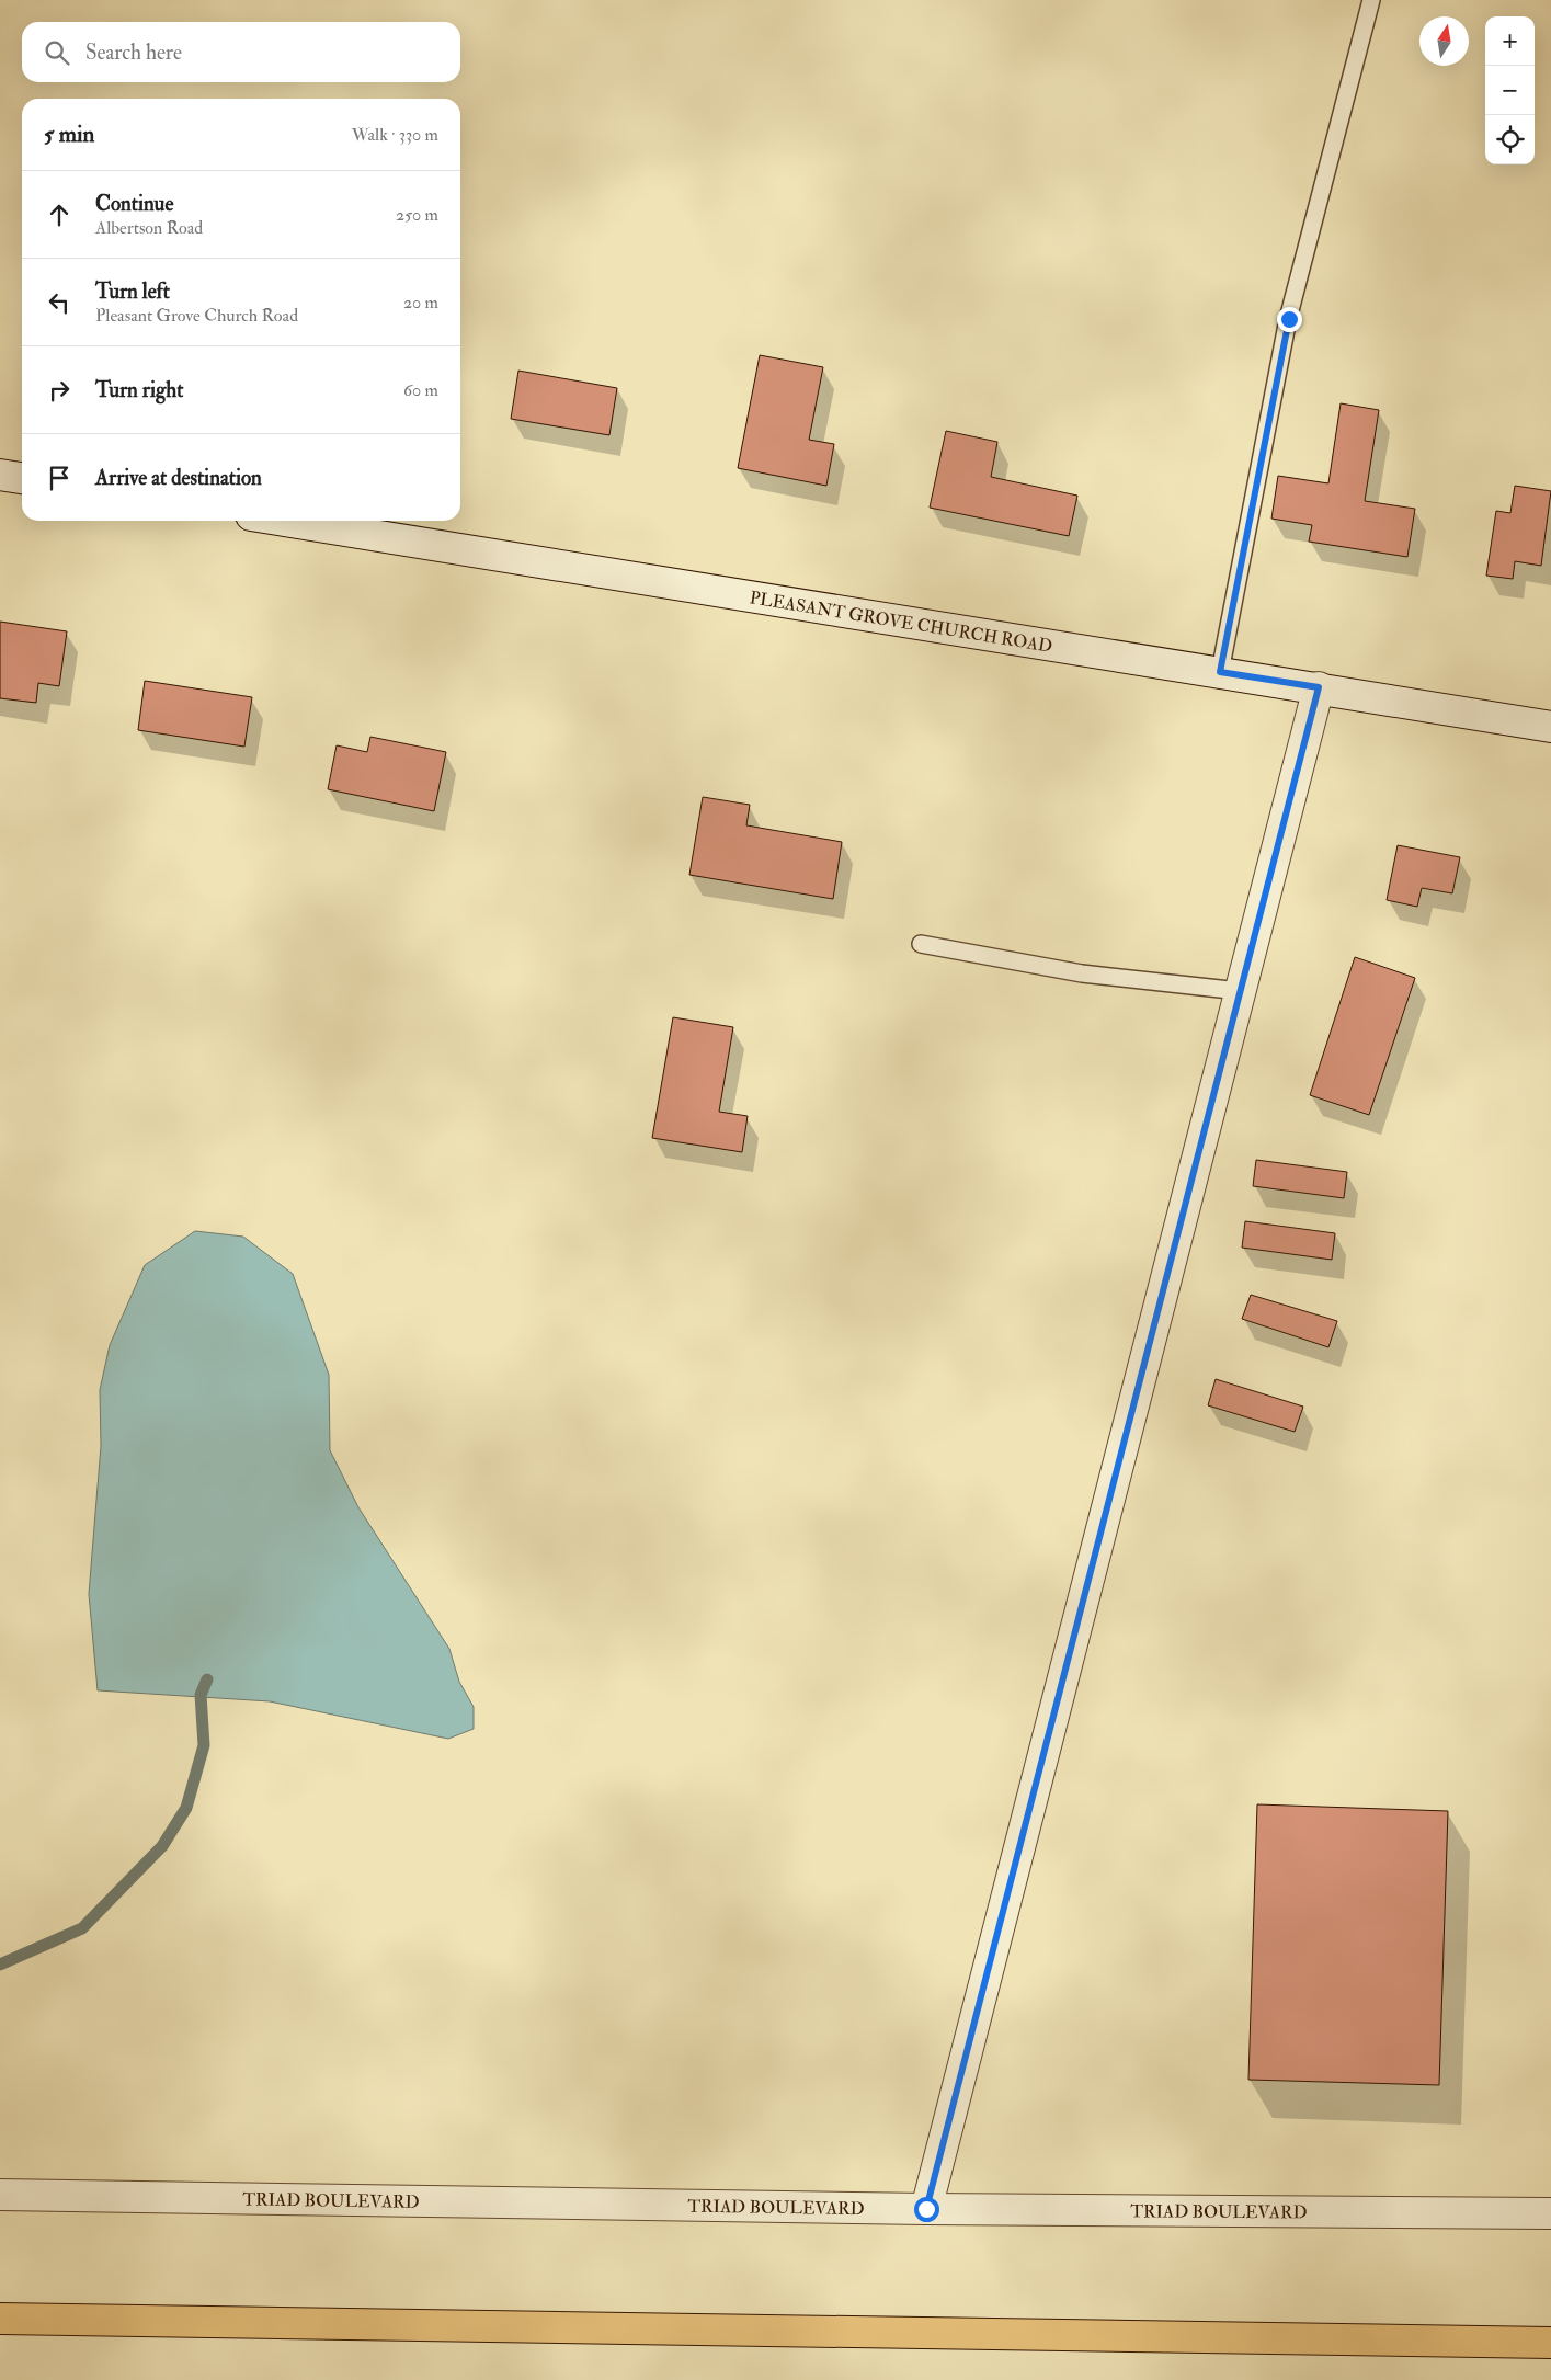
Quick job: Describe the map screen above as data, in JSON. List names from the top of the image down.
{
  "streets": {
    "street": ["PLEASANT GROVE CHURCH ROAD", "TRIAD BOULEVARD"]
  },
  "north": "top",
  "page": {
    "map_buttons": ["+", "−"],
    "search": "Search here",
    "heading": ["5 min", "Walk · 330 m"],
    "list": [
      ["Continue", "Albertson Road", "250 m"],
      ["Turn left", "Pleasant Grove Church Road", "20 m"],
      ["Turn right", "60 m"],
      "Arrive at destination"
    ]
  }
}
